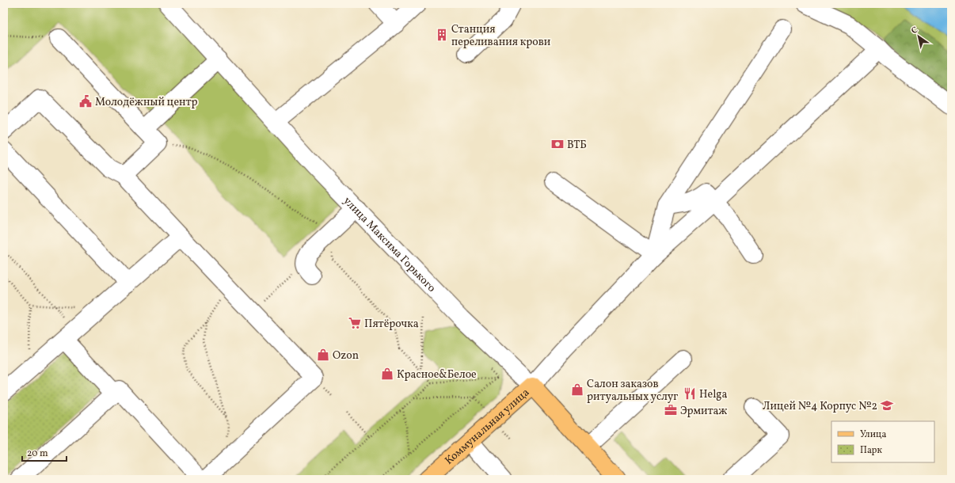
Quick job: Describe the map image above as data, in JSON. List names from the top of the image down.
{
  "streets": {
    "main road": ["улица Максима Горького", "Коммунальная улица"]
  },
  "crossings": [
    ["улица Максима Горького", "Коммунальная улица"]
  ],
  "places": {
    "building": ["Станция переливания крови"],
    "public building": ["Молодёжный центр"],
    "bank": ["ВТБ"],
    "supermarket": ["Пятёрочка"],
    "shop": ["Ozon", "Красное&Белое", "Салон заказов ритуальных услуг"],
    "restaurant": ["Helga"],
    "school or university": ["Лицей №4 Корпус №2"],
    "office": ["Эрмитаж"]
  },
  "legend": ["Улица", "Парк"],
  "scale_bar": "20 m",
  "north": "top left"
}
